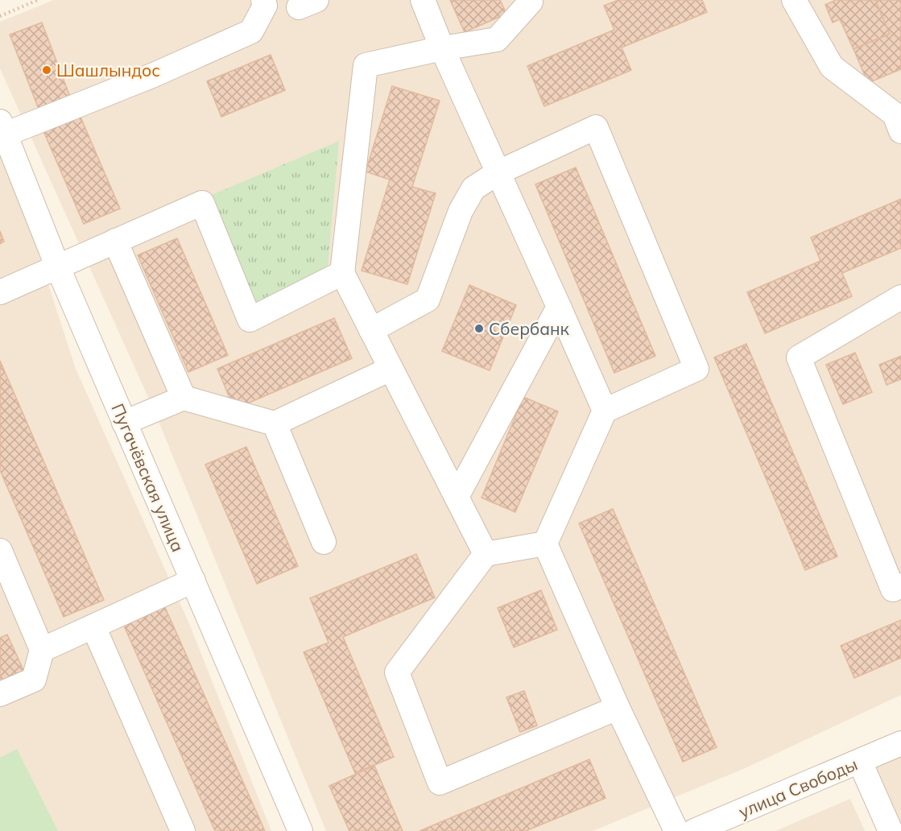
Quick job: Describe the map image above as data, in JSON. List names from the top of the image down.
{
  "streets": {
    "street": ["Пугачёвская улица", "улица Свободы"]
  },
  "places": ["Шашлындос", "Сбербанк"]
}
